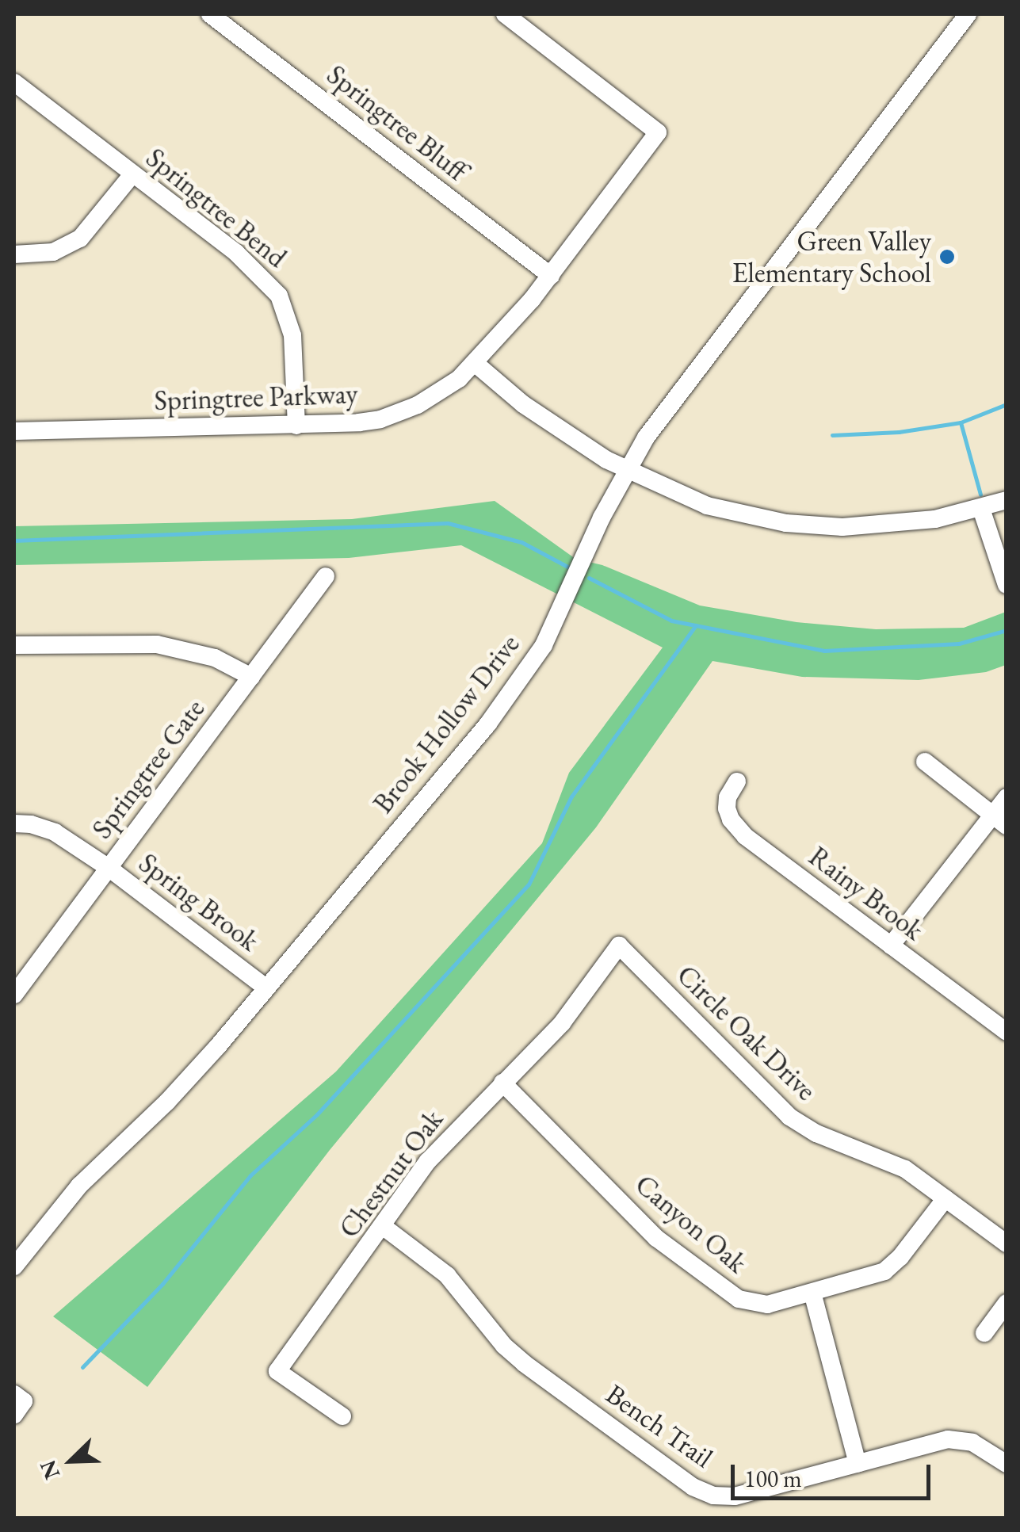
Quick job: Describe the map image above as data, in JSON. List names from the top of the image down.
{
  "streets": {
    "street": [
      "Springtree Bluff",
      "Springtree Bend",
      "Springtree Parkway",
      "Brook Hollow Drive",
      "Springtree Gate",
      "Rainy Brook",
      "Spring Brook",
      "Circle Oak Drive",
      "Chestnut Oak",
      "Canyon Oak",
      "Bench Trail"
    ]
  },
  "crossings": [
    ["Springtree Bluff", "Springtree Parkway"],
    ["Springtree Bend", "Springtree Parkway"],
    ["Brook Hollow Drive", "Spring Brook"],
    ["Springtree Gate", "Spring Brook"],
    ["Circle Oak Drive", "Chestnut Oak"],
    ["Circle Oak Drive", "Canyon Oak"],
    ["Chestnut Oak", "Canyon Oak"],
    ["Chestnut Oak", "Bench Trail"]
  ],
  "places": ["Green Valley Elementary School"],
  "scale_bar": "100 m",
  "north": "bottom left"
}
